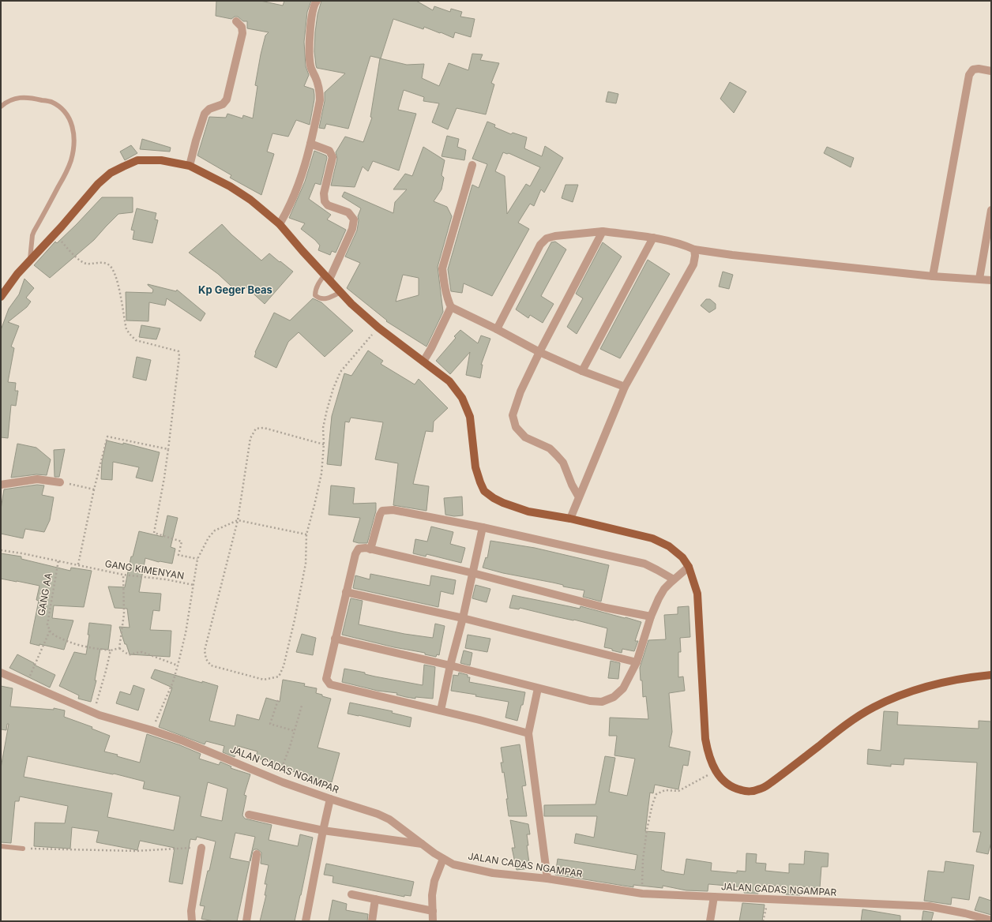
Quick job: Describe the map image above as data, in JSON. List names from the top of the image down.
{
  "streets": {
    "street": ["JALAN CADAS NGAMPAR"],
    "path": ["GANG KIMENYAN", "GANG AA"]
  },
  "crossings": [
    ["GANG KIMENYAN", "GANG AA"],
    ["GANG KIMENYAN", "JALAN CADAS NGAMPAR"],
    ["GANG AA", "JALAN CADAS NGAMPAR"]
  ],
  "districts": ["Kp Geger Beas"]
}
